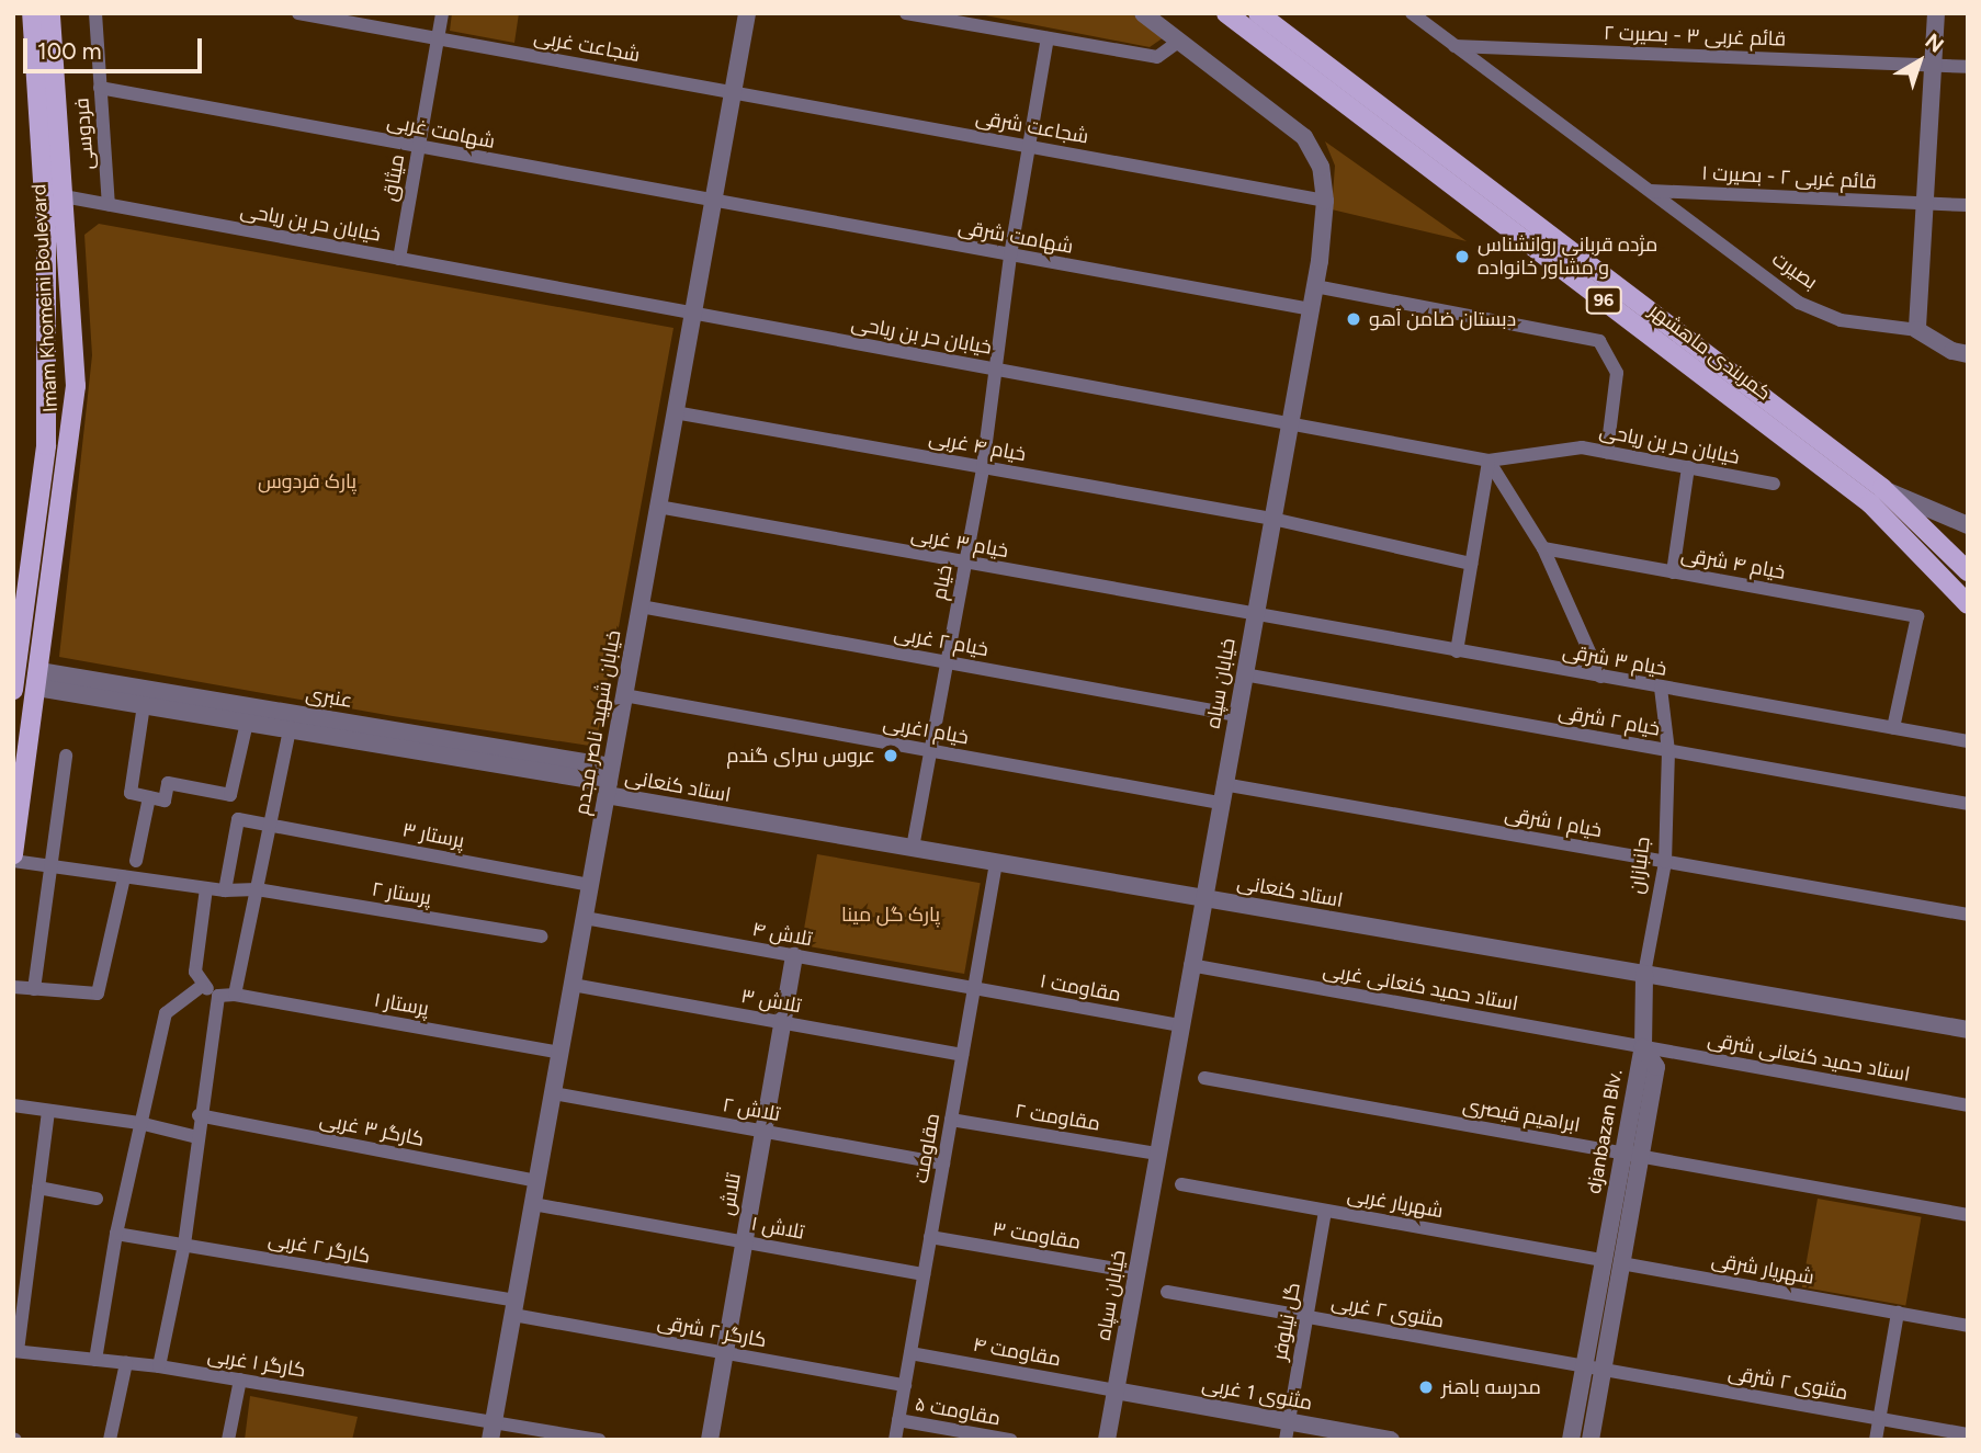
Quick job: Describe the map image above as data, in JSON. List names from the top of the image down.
{
  "streets": {
    "main road": ["Imam Khomeini Boulevard", "96", "کمربندی ماهشهر"],
    "street": [
      "قائم غربی ۳ - بصیرت ۲",
      "شجاعت غربی",
      "شجاعت شرقی",
      "شهامت غربی",
      "فردوسی",
      "میثاق",
      "قائم غربی ۲ - بصیرت ۱",
      "خیابان حر بن ریاحی",
      "شهامت شرقی",
      "بصیرت",
      "خیام ۴ غربی",
      "خیام ۳ غربی",
      "خیام ۴ شرقی",
      "خیام",
      "خیام ۲ غربی",
      "خیام ۳ شرقی",
      "خیابان سپاه",
      "عنبری",
      "خیام ۲ شرقی",
      "خیابان شهید ناصر مجدم",
      "خیام ۱غربی",
      "استاد کنعانی",
      "خیام ۱ شرقی",
      "پرستار ۳",
      "جانبازان",
      "پرستار ۲",
      "تلاش ۴",
      "استاد حمید کنعانی غربی",
      "مقاومت ۱",
      "تلاش ۳",
      "پرستار ۱",
      "استاد حمید کنعانی شرقی",
      "تلاش ۲",
      "ابراهیم قیصری",
      "مقاومت ۲",
      "کارگر ۳ غربی",
      "djanbazan Blv.",
      "مقاومت",
      "تلاش",
      "شهریار غربی",
      "تلاش ۱",
      "مقاومت ۳",
      "کارگر ۲ غربی",
      "شهریار شرقی",
      "مثنوی ۲ غربی",
      "گل نیلوفر",
      "کارگر ۲ شرقی",
      "مقاومت ۴",
      "کارگر ۱ غربی",
      "مثنوی ۲ شرقی",
      "مثنوی 1 غربی",
      "مقاومت ۵"
    ]
  },
  "crossings": [
    ["قائم غربی ۳ - بصیرت ۲", "بصیرت"],
    ["شجاعت غربی", "شجاعت شرقی"],
    ["شجاعت غربی", "میثاق"],
    ["شجاعت غربی", "خیابان شهید ناصر مجدم"],
    ["شجاعت شرقی", "خیام"],
    ["شجاعت شرقی", "خیابان سپاه"],
    ["شجاعت شرقی", "خیابان شهید ناصر مجدم"],
    ["شهامت غربی", "فردوسی"],
    ["شهامت غربی", "میثاق"],
    ["شهامت غربی", "شهامت شرقی"],
    ["شهامت غربی", "خیابان شهید ناصر مجدم"],
    ["فردوسی", "خیابان حر بن ریاحی"],
    ["میثاق", "خیابان حر بن ریاحی"],
    ["قائم غربی ۲ - بصیرت ۱", "بصیرت"],
    ["خیابان حر بن ریاحی", "Imam Khomeini Boulevard"],
    ["خیابان حر بن ریاحی", "خیام"],
    ["خیابان حر بن ریاحی", "خیابان سپاه"],
    ["خیابان حر بن ریاحی", "خیابان شهید ناصر مجدم"],
    ["شهامت شرقی", "خیام"],
    ["شهامت شرقی", "خیابان سپاه"],
    ["شهامت شرقی", "خیابان شهید ناصر مجدم"],
    ["Imam Khomeini Boulevard", "عنبری"],
    ["خیام ۴ غربی", "خیام"],
    ["خیام ۴ غربی", "خیابان سپاه"],
    ["خیام ۴ غربی", "خیابان شهید ناصر مجدم"],
    ["خیام ۳ غربی", "خیام"],
    ["خیام ۳ غربی", "خیام ۳ شرقی"],
    ["خیام ۳ غربی", "خیابان سپاه"],
    ["خیام ۳ غربی", "خیابان شهید ناصر مجدم"],
    ["خیام ۴ شرقی", "خیام ۳ شرقی"],
    ["خیام", "خیام ۲ غربی"],
    ["خیام", "خیام ۱غربی"],
    ["خیام", "استاد کنعانی"],
    ["خیام ۲ غربی", "خیابان سپاه"],
    ["خیام ۲ غربی", "خیابان شهید ناصر مجدم"],
    ["خیام ۳ شرقی", "خیابان سپاه"],
    ["خیام ۳ شرقی", "جانبازان"],
    ["خیابان سپاه", "خیام ۲ شرقی"],
    ["خیابان سپاه", "خیام ۱غربی"],
    ["خیابان سپاه", "استاد کنعانی"],
    ["خیابان سپاه", "خیام ۱ شرقی"],
    ["خیابان سپاه", "استاد حمید کنعانی غربی"],
    ["خیابان سپاه", "مقاومت ۱"],
    ["خیابان سپاه", "مقاومت ۲"],
    ["خیابان سپاه", "مقاومت ۳"],
    ["خیابان سپاه", "مقاومت ۴"],
    ["خیابان سپاه", "مثنوی 1 غربی"],
    ["عنبری", "خیابان شهید ناصر مجدم"],
    ["عنبری", "استاد کنعانی"],
    ["خیام ۲ شرقی", "جانبازان"],
    ["خیابان شهید ناصر مجدم", "خیام ۱غربی"],
    ["خیابان شهید ناصر مجدم", "استاد کنعانی"],
    ["خیابان شهید ناصر مجدم", "پرستار ۳"],
    ["خیابان شهید ناصر مجدم", "تلاش ۴"],
    ["خیابان شهید ناصر مجدم", "تلاش ۳"],
    ["خیابان شهید ناصر مجدم", "پرستار ۱"],
    ["خیابان شهید ناصر مجدم", "تلاش ۲"],
    ["خیابان شهید ناصر مجدم", "کارگر ۳ غربی"],
    ["خیابان شهید ناصر مجدم", "تلاش ۱"],
    ["خیابان شهید ناصر مجدم", "کارگر ۲ غربی"],
    ["خیابان شهید ناصر مجدم", "کارگر ۲ شرقی"],
    ["خیابان شهید ناصر مجدم", "کارگر ۱ غربی"],
    ["استاد کنعانی", "جانبازان"],
    ["استاد کنعانی", "مقاومت"],
    ["خیام ۱ شرقی", "جانبازان"],
    ["پرستار ۳", "پرستار ۲"],
    ["جانبازان", "استاد حمید کنعانی غربی"],
    ["جانبازان", "استاد حمید کنعانی شرقی"],
    ["جانبازان", "djanbazan Blv."],
    ["تلاش ۴", "مقاومت ۱"],
    ["تلاش ۴", "مقاومت"],
    ["تلاش ۴", "تلاش"],
    ["استاد حمید کنعانی غربی", "استاد حمید کنعانی شرقی"],
    ["استاد حمید کنعانی غربی", "djanbazan Blv."],
    ["مقاومت ۱", "مقاومت"],
    ["تلاش ۳", "مقاومت"],
    ["تلاش ۳", "تلاش"],
    ["استاد حمید کنعانی شرقی", "djanbazan Blv."],
    ["تلاش ۲", "مقاومت"],
    ["تلاش ۲", "تلاش"],
    ["ابراهیم قیصری", "djanbazan Blv."],
    ["مقاومت ۲", "مقاومت"],
    ["djanbazan Blv.", "شهریار غربی"],
    ["djanbazan Blv.", "شهریار شرقی"],
    ["djanbazan Blv.", "مثنوی ۲ غربی"],
    ["djanbazan Blv.", "مثنوی ۲ شرقی"],
    ["مقاومت", "تلاش ۱"],
    ["مقاومت", "مقاومت ۳"],
    ["مقاومت", "کارگر ۲ شرقی"],
    ["مقاومت", "مقاومت ۴"],
    ["مقاومت", "مقاومت ۵"],
    ["تلاش", "تلاش ۱"],
    ["تلاش", "کارگر ۲ شرقی"],
    ["شهریار غربی", "گل نیلوفر"],
    ["کارگر ۲ غربی", "کارگر ۲ شرقی"],
    ["مثنوی ۲ غربی", "گل نیلوفر"],
    ["مثنوی ۲ غربی", "مثنوی ۲ شرقی"],
    ["گل نیلوفر", "مثنوی 1 غربی"],
    ["مقاومت ۴", "مثنوی 1 غربی"]
  ],
  "parks": ["پارک فردوس", "پارک گل مینا"],
  "places": [
    "مژده قربانی روانشناس و مشاور خانواده",
    "دبستان ضامن آهو",
    "عروس سرای گندم",
    "مدرسه باهنر"
  ],
  "scale_bar": "100 m",
  "north": "top right"
}
